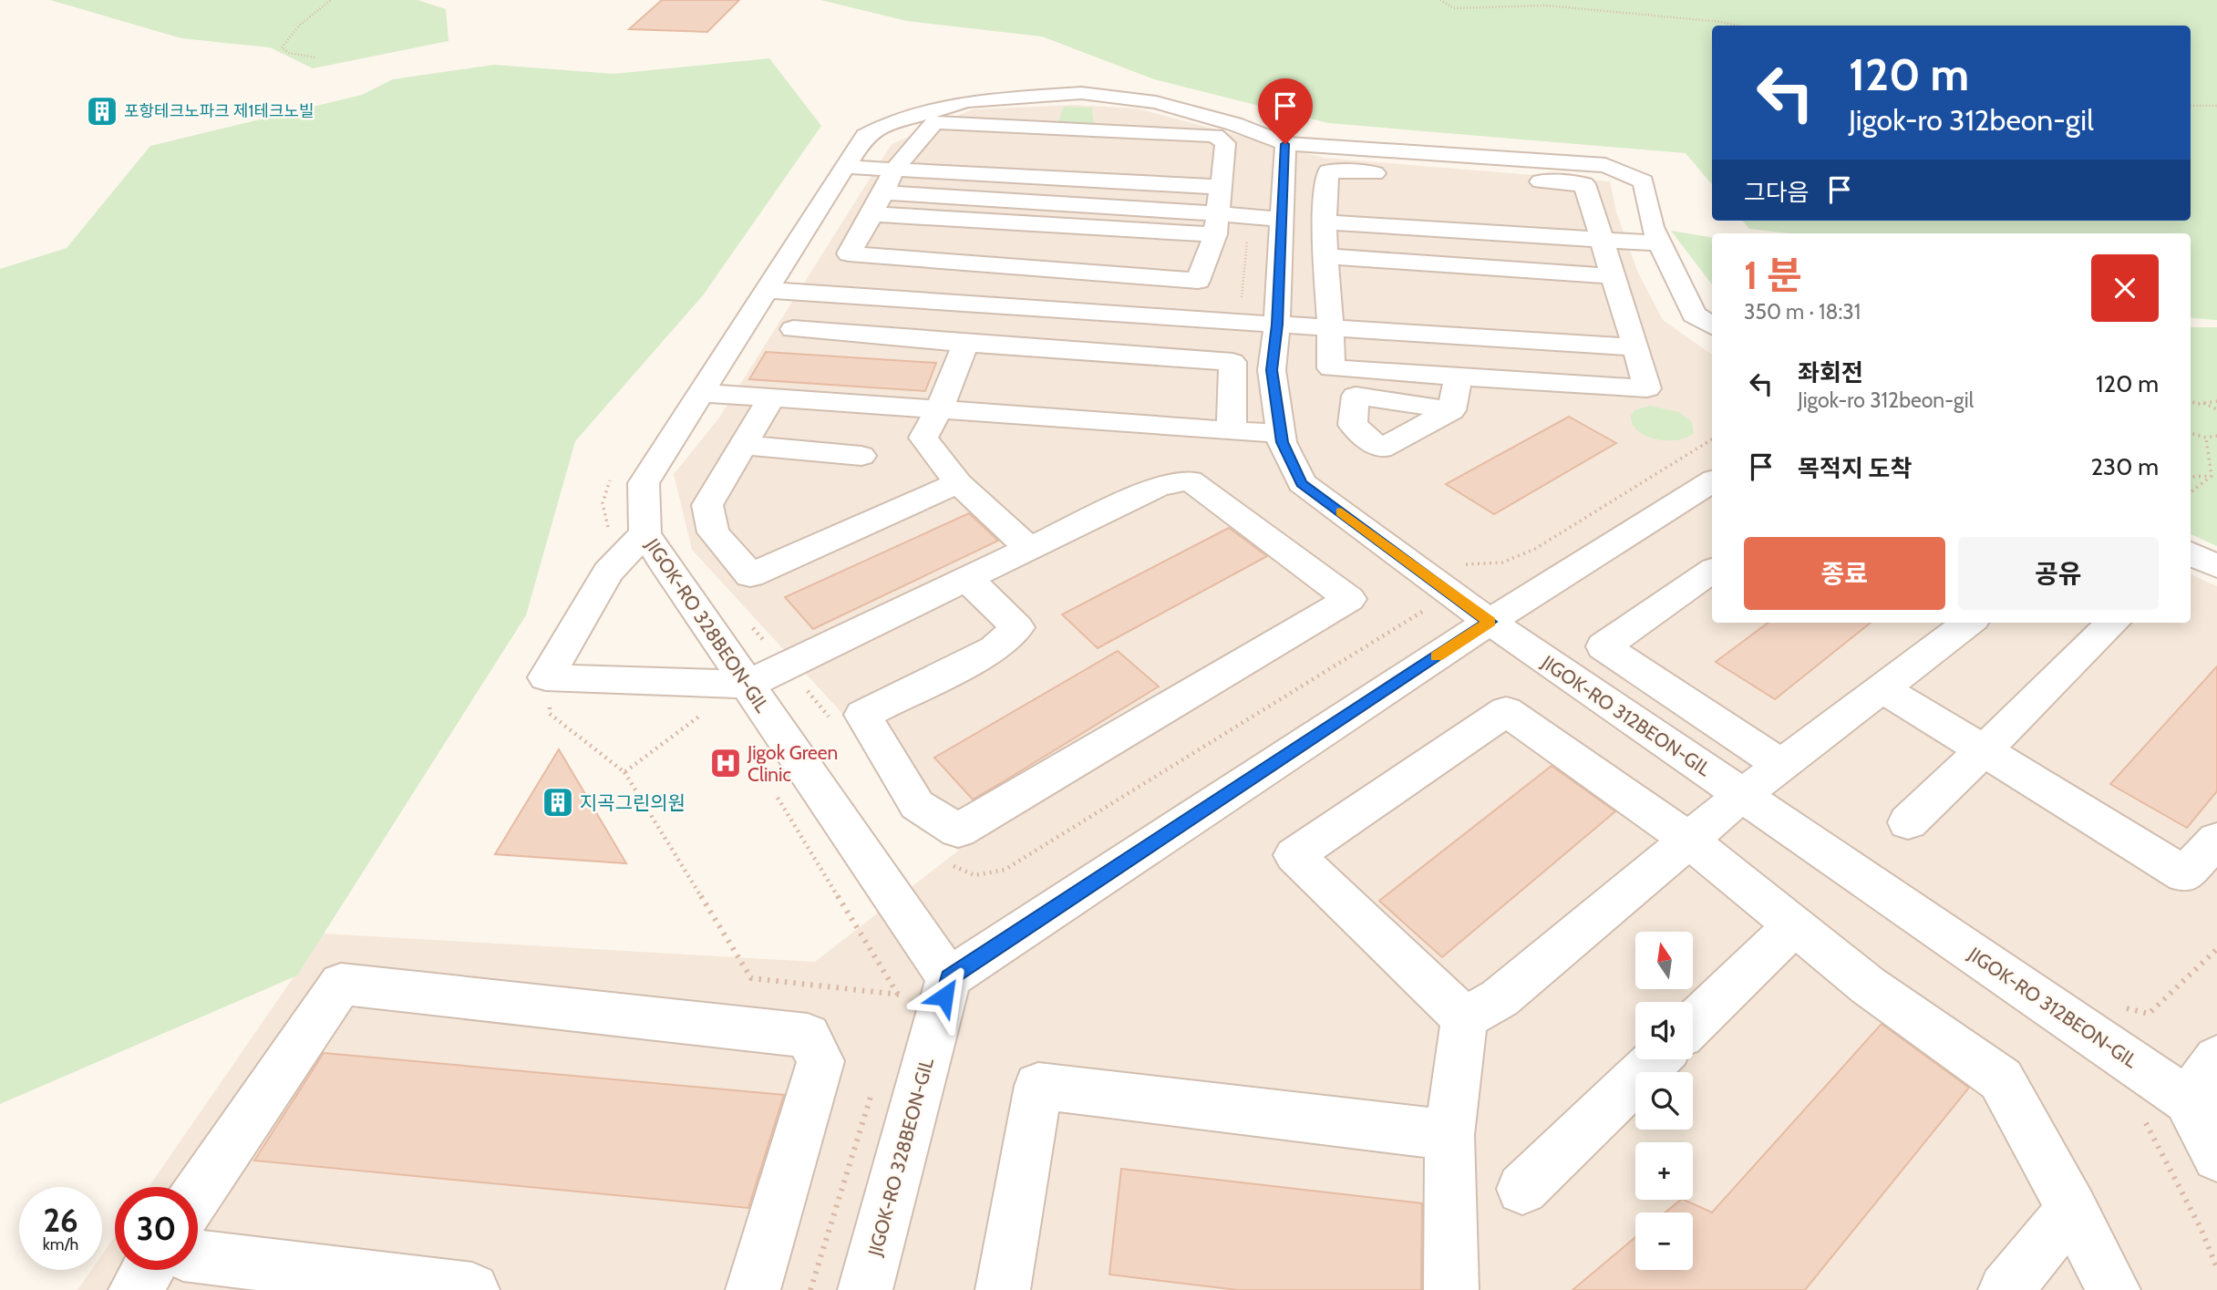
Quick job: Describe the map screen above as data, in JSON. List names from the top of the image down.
{
  "streets": {
    "street": ["JIGOK-RO 328BEON-GIL", "JIGOK-RO 312BEON-GIL"]
  },
  "crossings": [
    ["JIGOK-RO 328BEON-GIL", "JIGOK-RO 312BEON-GIL"]
  ],
  "places": {
    "building": ["포항테크노파크 제1테크노빌", "지곡그린의원"],
    "hospital": ["Jigok Green Clinic"]
  },
  "north": "top",
  "page": {
    "turn": ["120 m", "Jigok-ro 312beon-gil"],
    "then": "그다음",
    "heading": ["1 분", "350 m · 18:31"],
    "list": [
      {
        "name": "좌회전",
        "note": "Jigok-ro 312beon-gil",
        "value": "120 m"
      },
      {
        "name": "목적지 도착",
        "value": "230 m"
      }
    ],
    "buttons": ["종료", "공유"],
    "map_buttons": ["+", "−"],
    "speed": "26 km/h",
    "limit": "30"
  }
}
